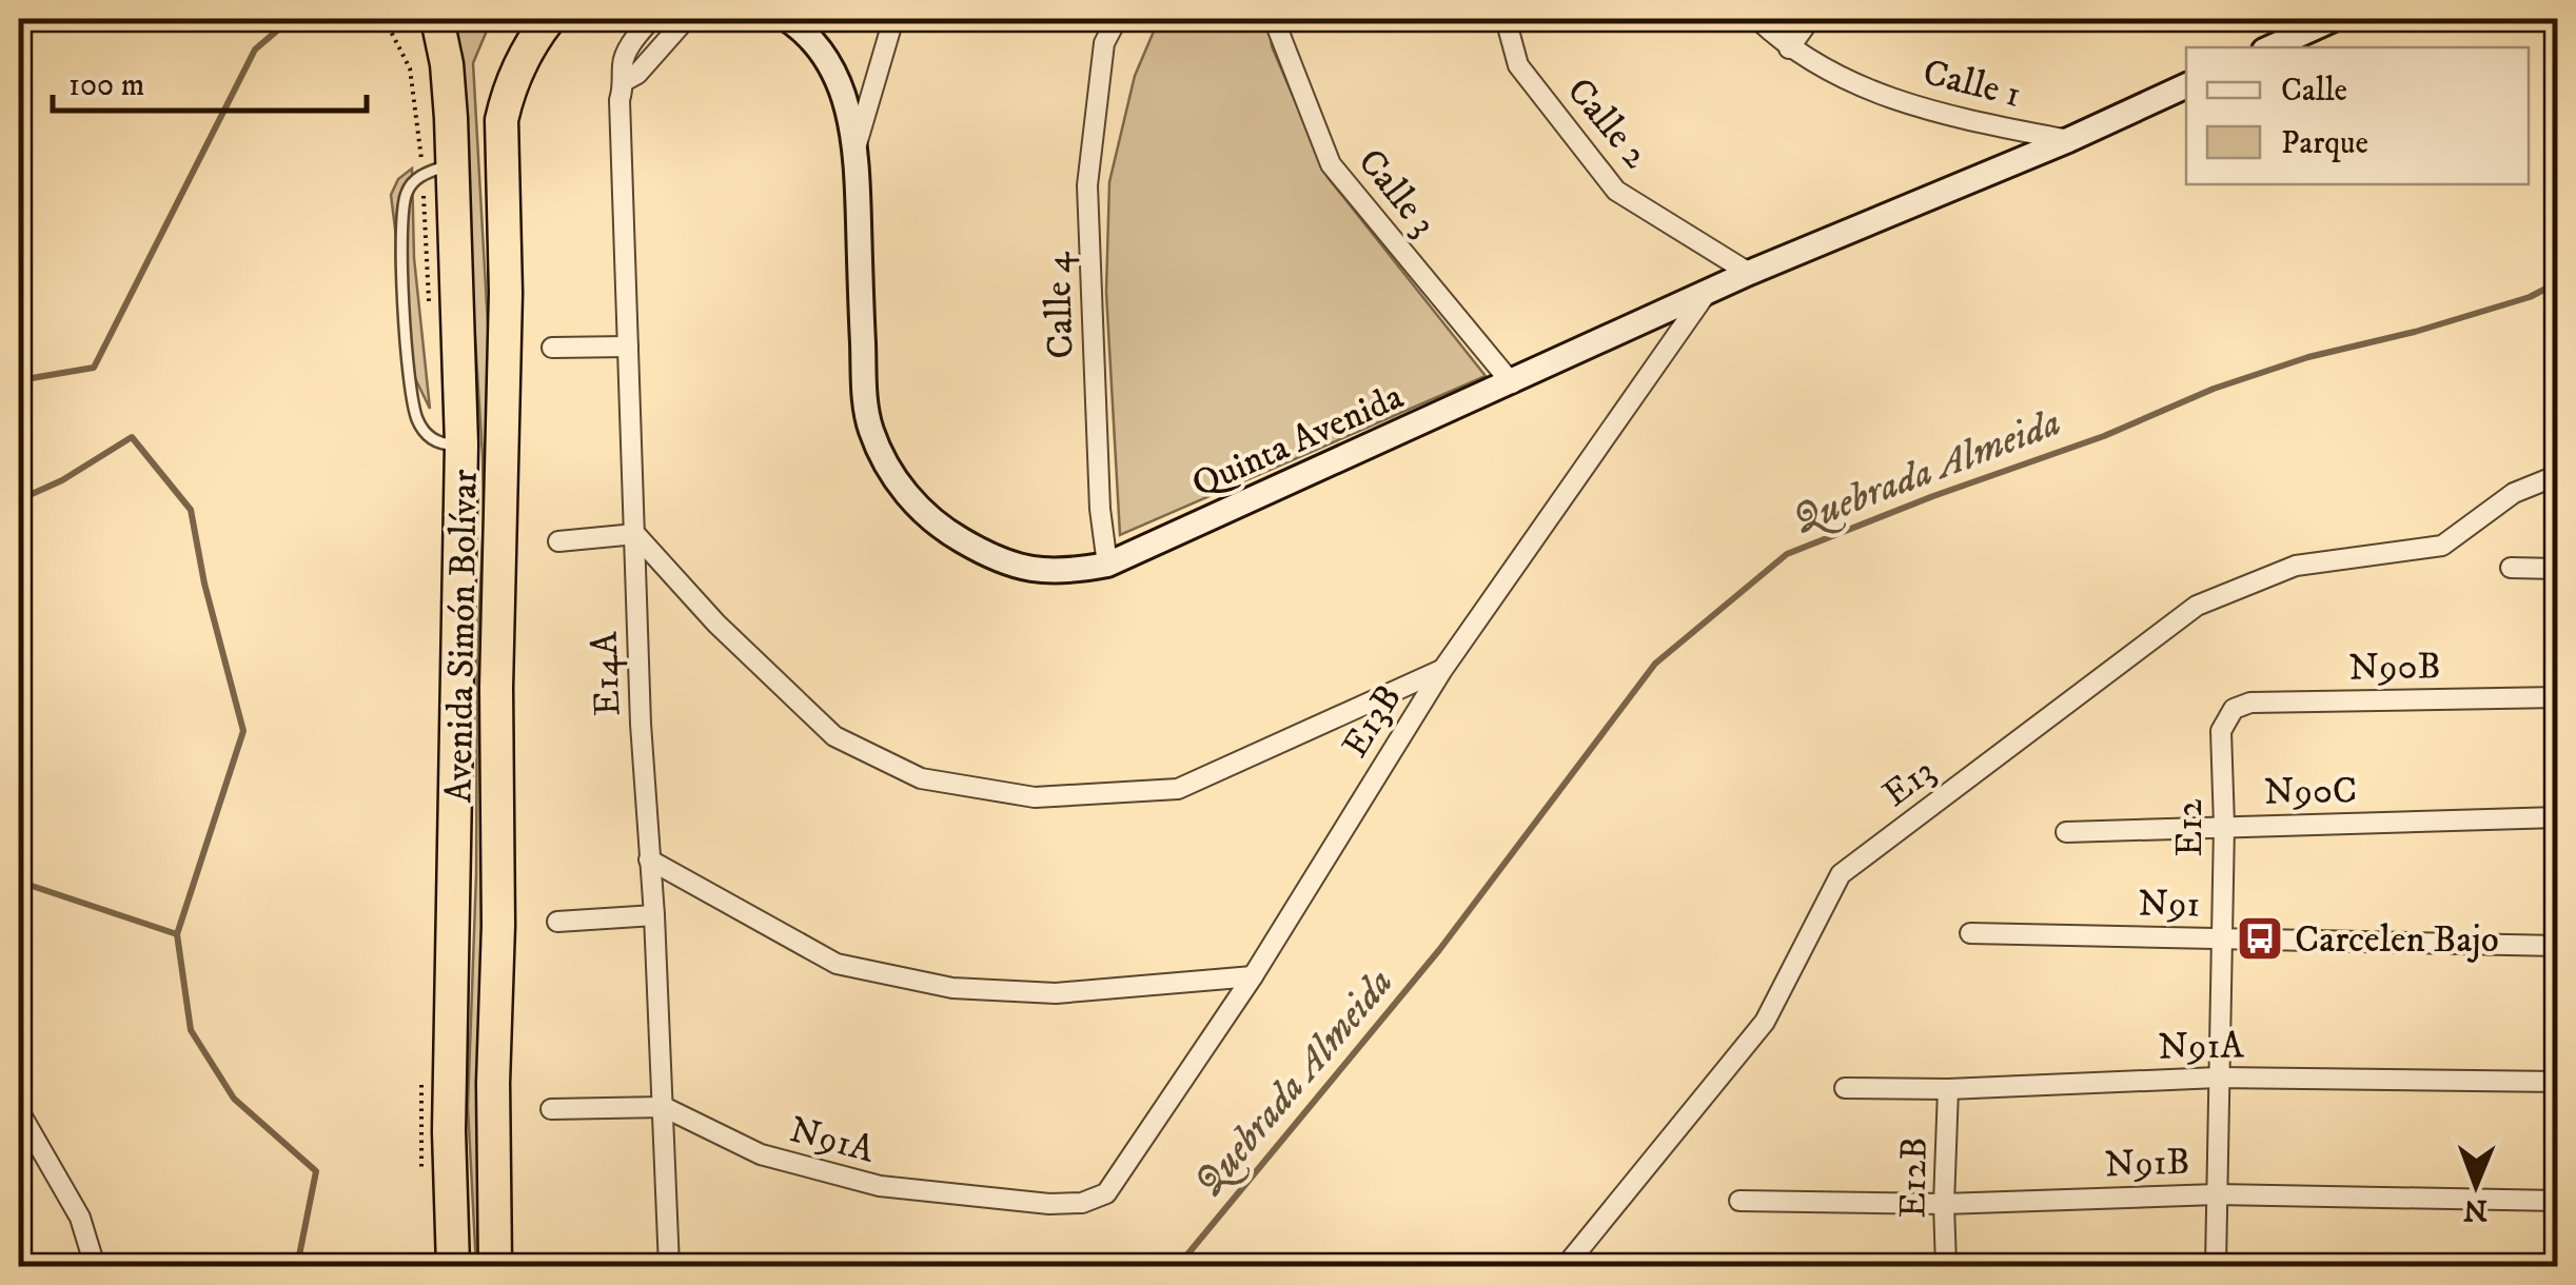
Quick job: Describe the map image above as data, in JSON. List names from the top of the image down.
{
  "streets": {
    "highway": ["Avenida Simón Bolívar"],
    "street": [
      "Calle 1",
      "Calle 2",
      "Calle 3",
      "Calle 4",
      "Quinta Avenida",
      "N90B",
      "E14A",
      "E13B",
      "E13",
      "N90C",
      "E12",
      "N91",
      "N91A",
      "N91B",
      "E12B"
    ]
  },
  "crossings": [
    ["Calle 1", "Quinta Avenida"],
    ["Calle 2", "Quinta Avenida"],
    ["Calle 3", "Quinta Avenida"],
    ["Calle 4", "Quinta Avenida"],
    ["Quinta Avenida", "E13B"],
    ["N90B", "E12"],
    ["E14A", "N91A"],
    ["E13B", "N91A"],
    ["N90C", "E12"],
    ["E12", "N91"],
    ["E12", "N91A"],
    ["E12", "N91B"],
    ["N91A", "E12B"],
    ["N91B", "E12B"]
  ],
  "water": ["Quebrada Almeida"],
  "places": {
    "bus stop": ["Carcelen Bajo"]
  },
  "legend": ["Calle", "Parque"],
  "scale_bar": "100 m",
  "north": "bottom"
}
